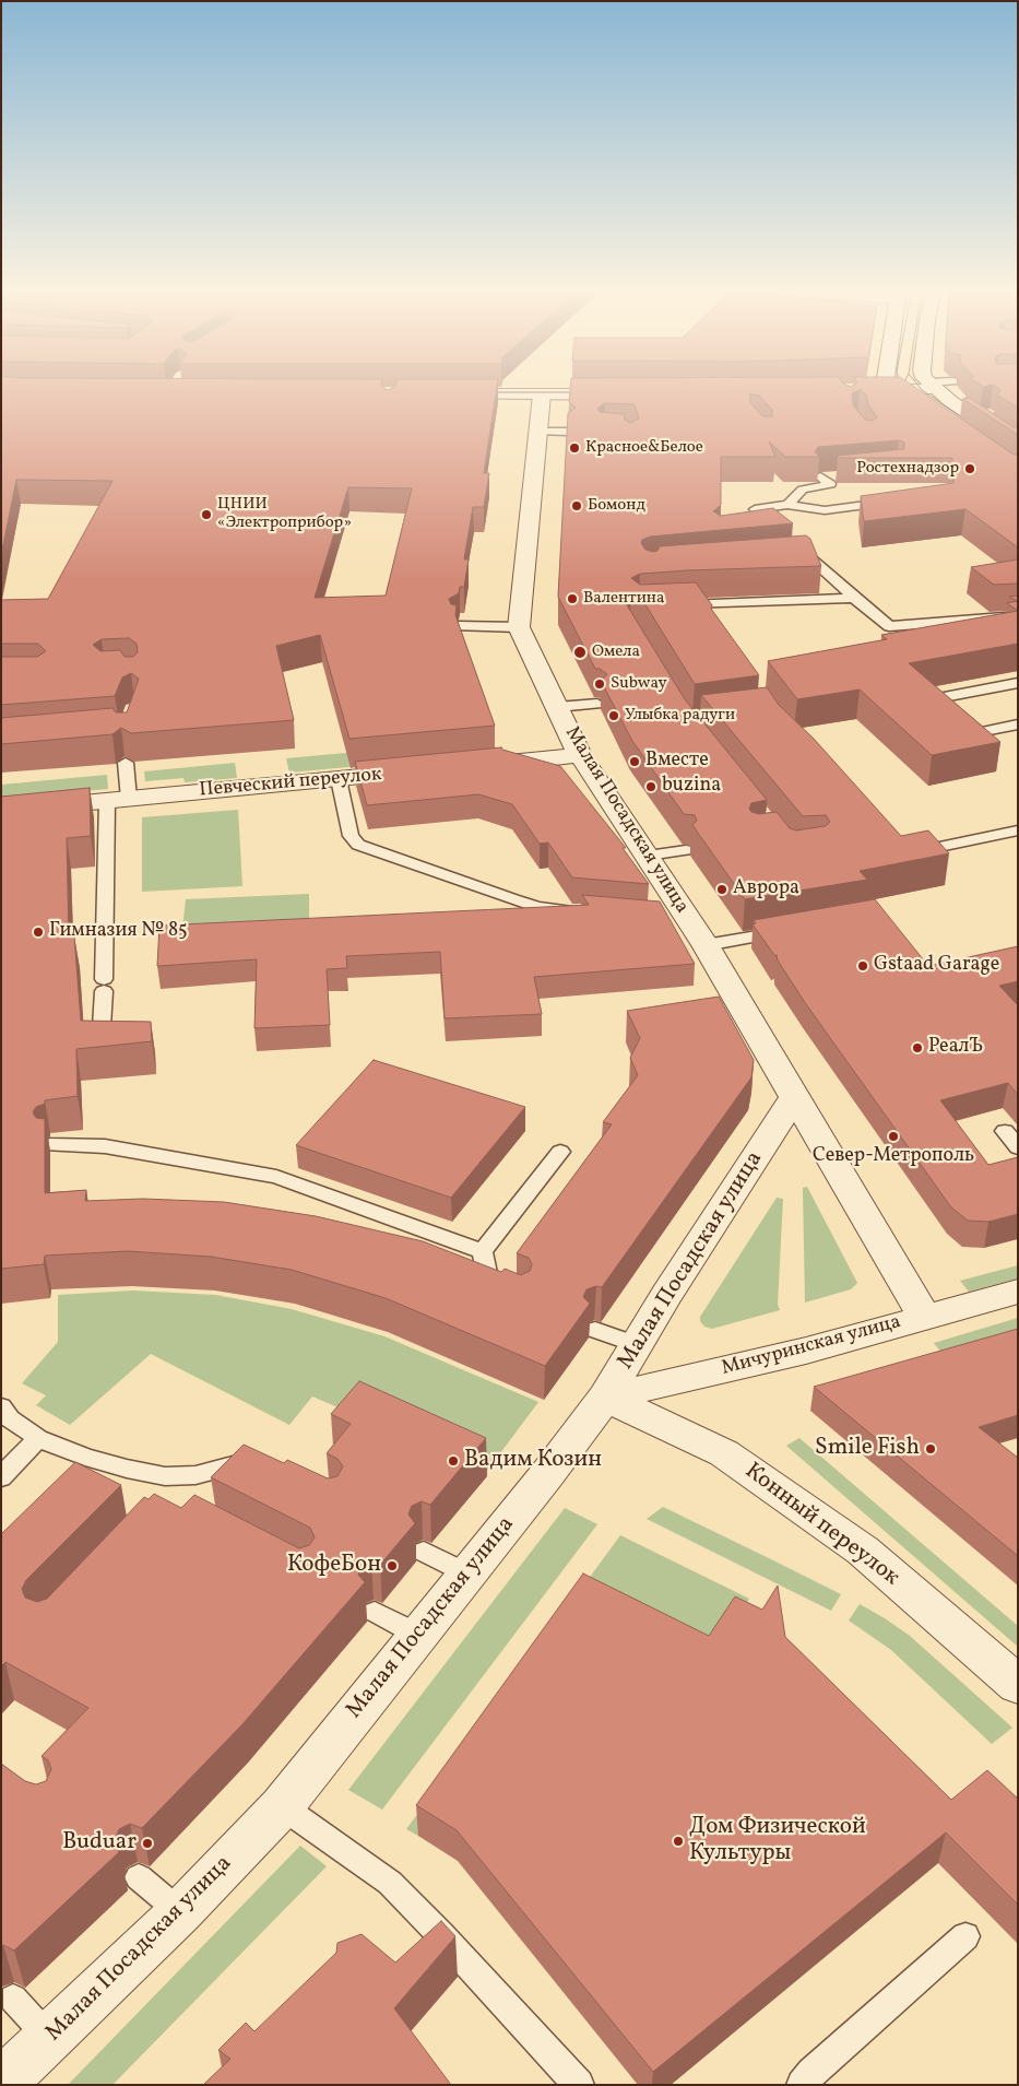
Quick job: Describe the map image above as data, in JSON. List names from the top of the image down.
{
  "streets": {
    "street": [
      "Певческий переулок",
      "Малая Посадская улица",
      "Мичуринская улица",
      "Конный переулок"
    ]
  },
  "crossings": [
    ["Малая Посадская улица", "Мичуринская улица"],
    ["Малая Посадская улица", "Конный переулок"],
    ["Мичуринская улица", "Конный переулок"]
  ],
  "places": [
    "Красное&Белое",
    "Ростехнадзор",
    "Бомонд",
    "ЦНИИ «Электроприбор»",
    "Валентина",
    "Омела",
    "Subway",
    "Улыбка радуги",
    "Вместе",
    "buzina",
    "Аврора",
    "Гимназия № 85",
    "Gstaad Garage",
    "РеалЪ",
    "Север-Метрополь",
    "Smile Fish",
    "Вадим Козин",
    "КофеБон",
    "Дом Физической Культуры",
    "Buduar"
  ]
}
